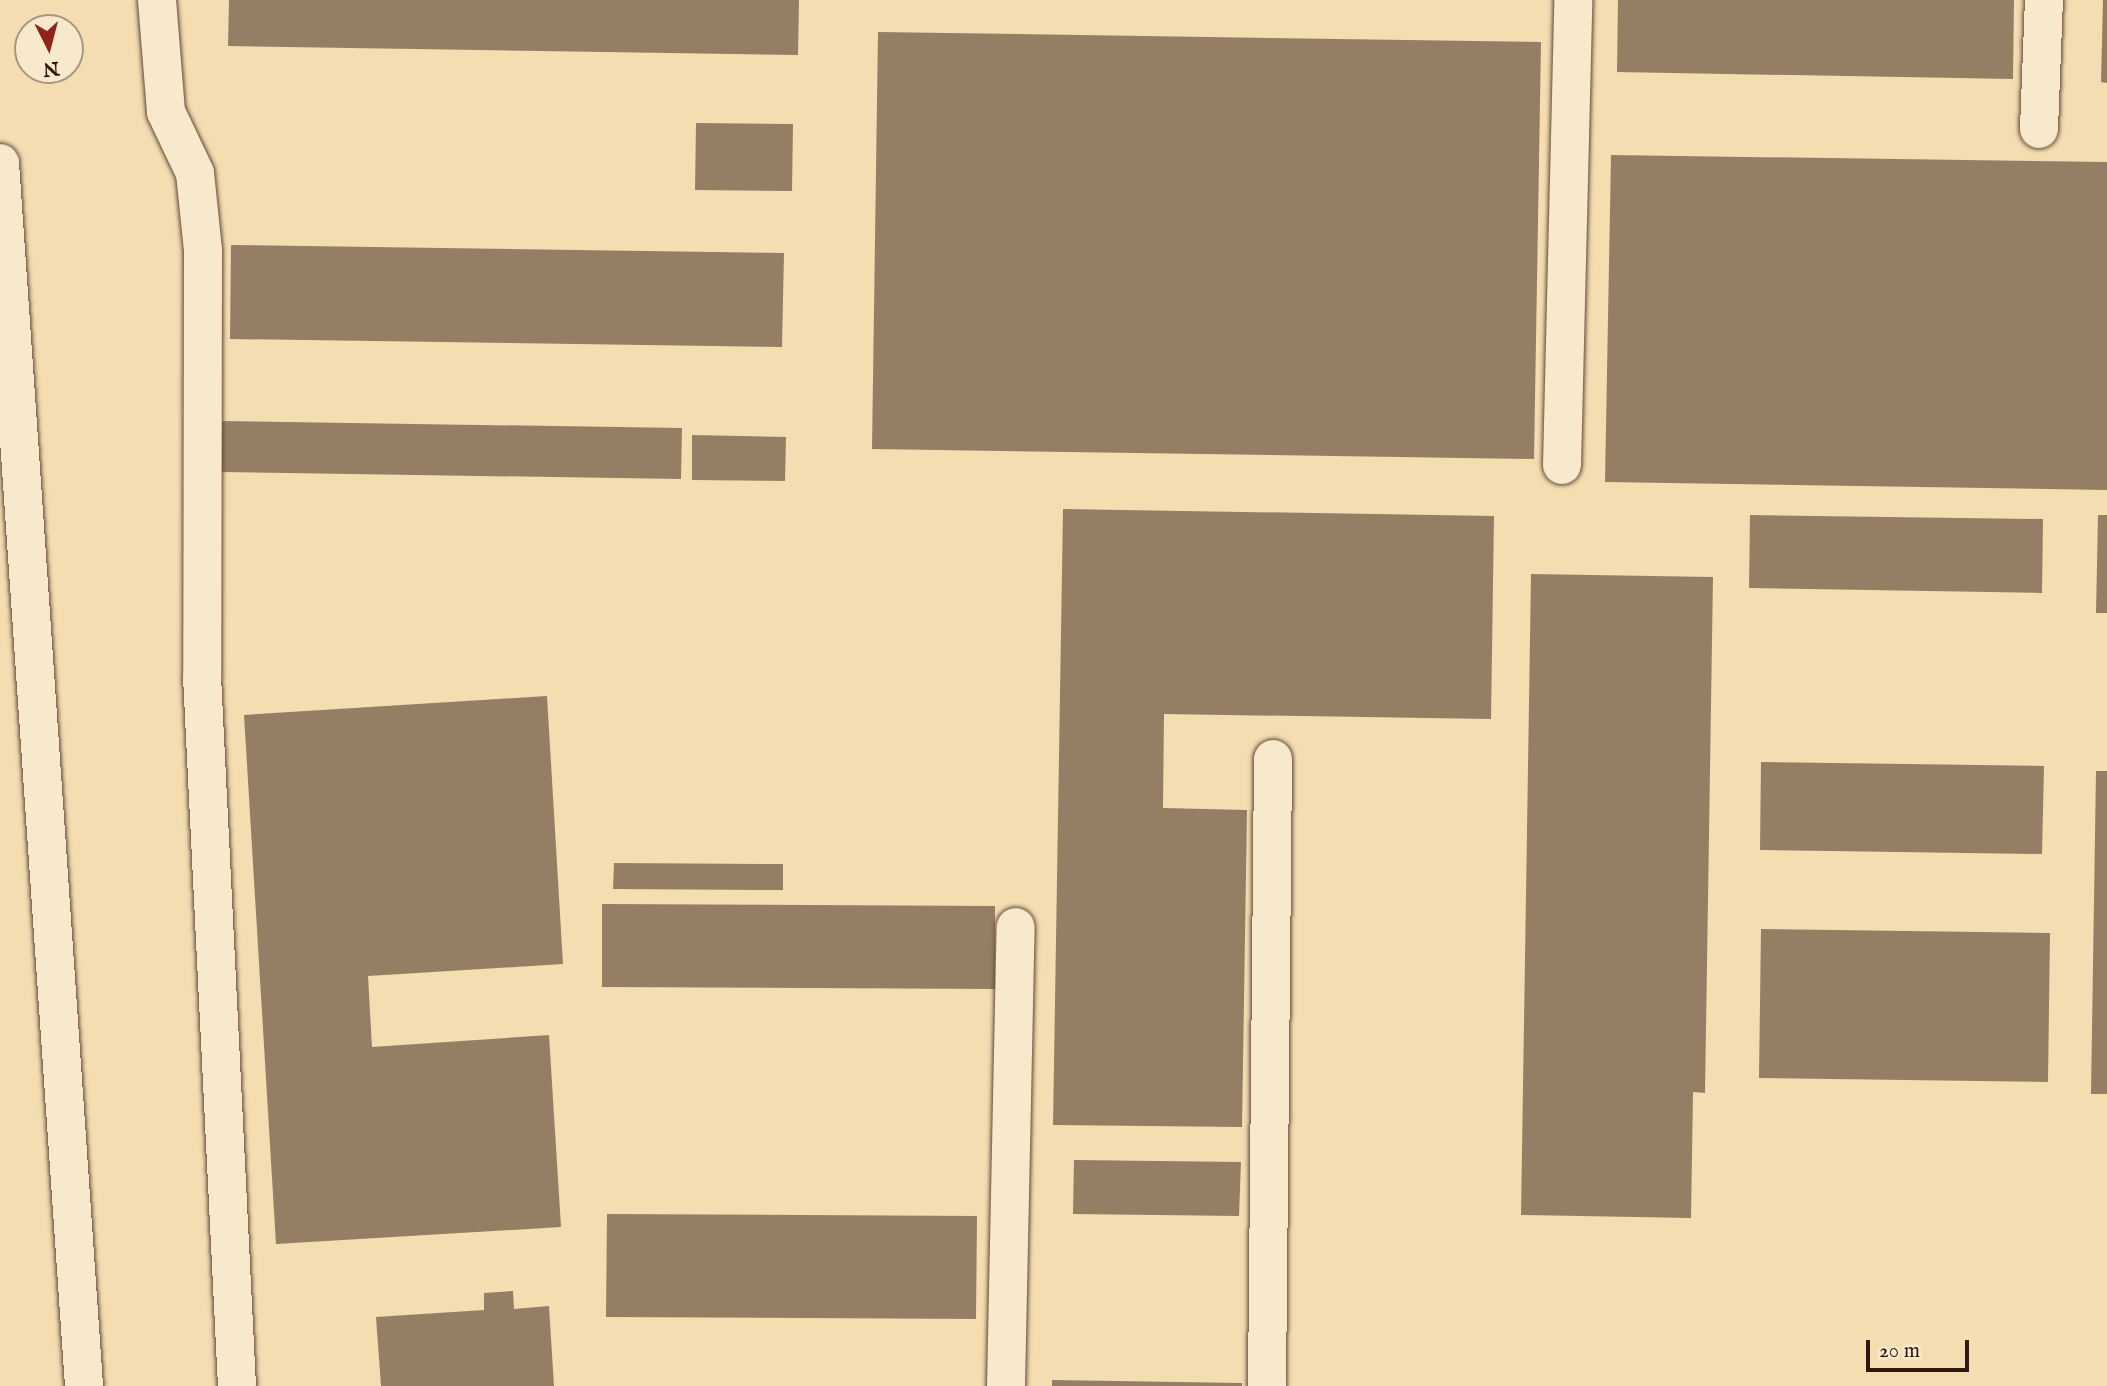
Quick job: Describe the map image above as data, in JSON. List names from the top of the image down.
{
  "scale_bar": "20 m",
  "north": "bottom"
}
